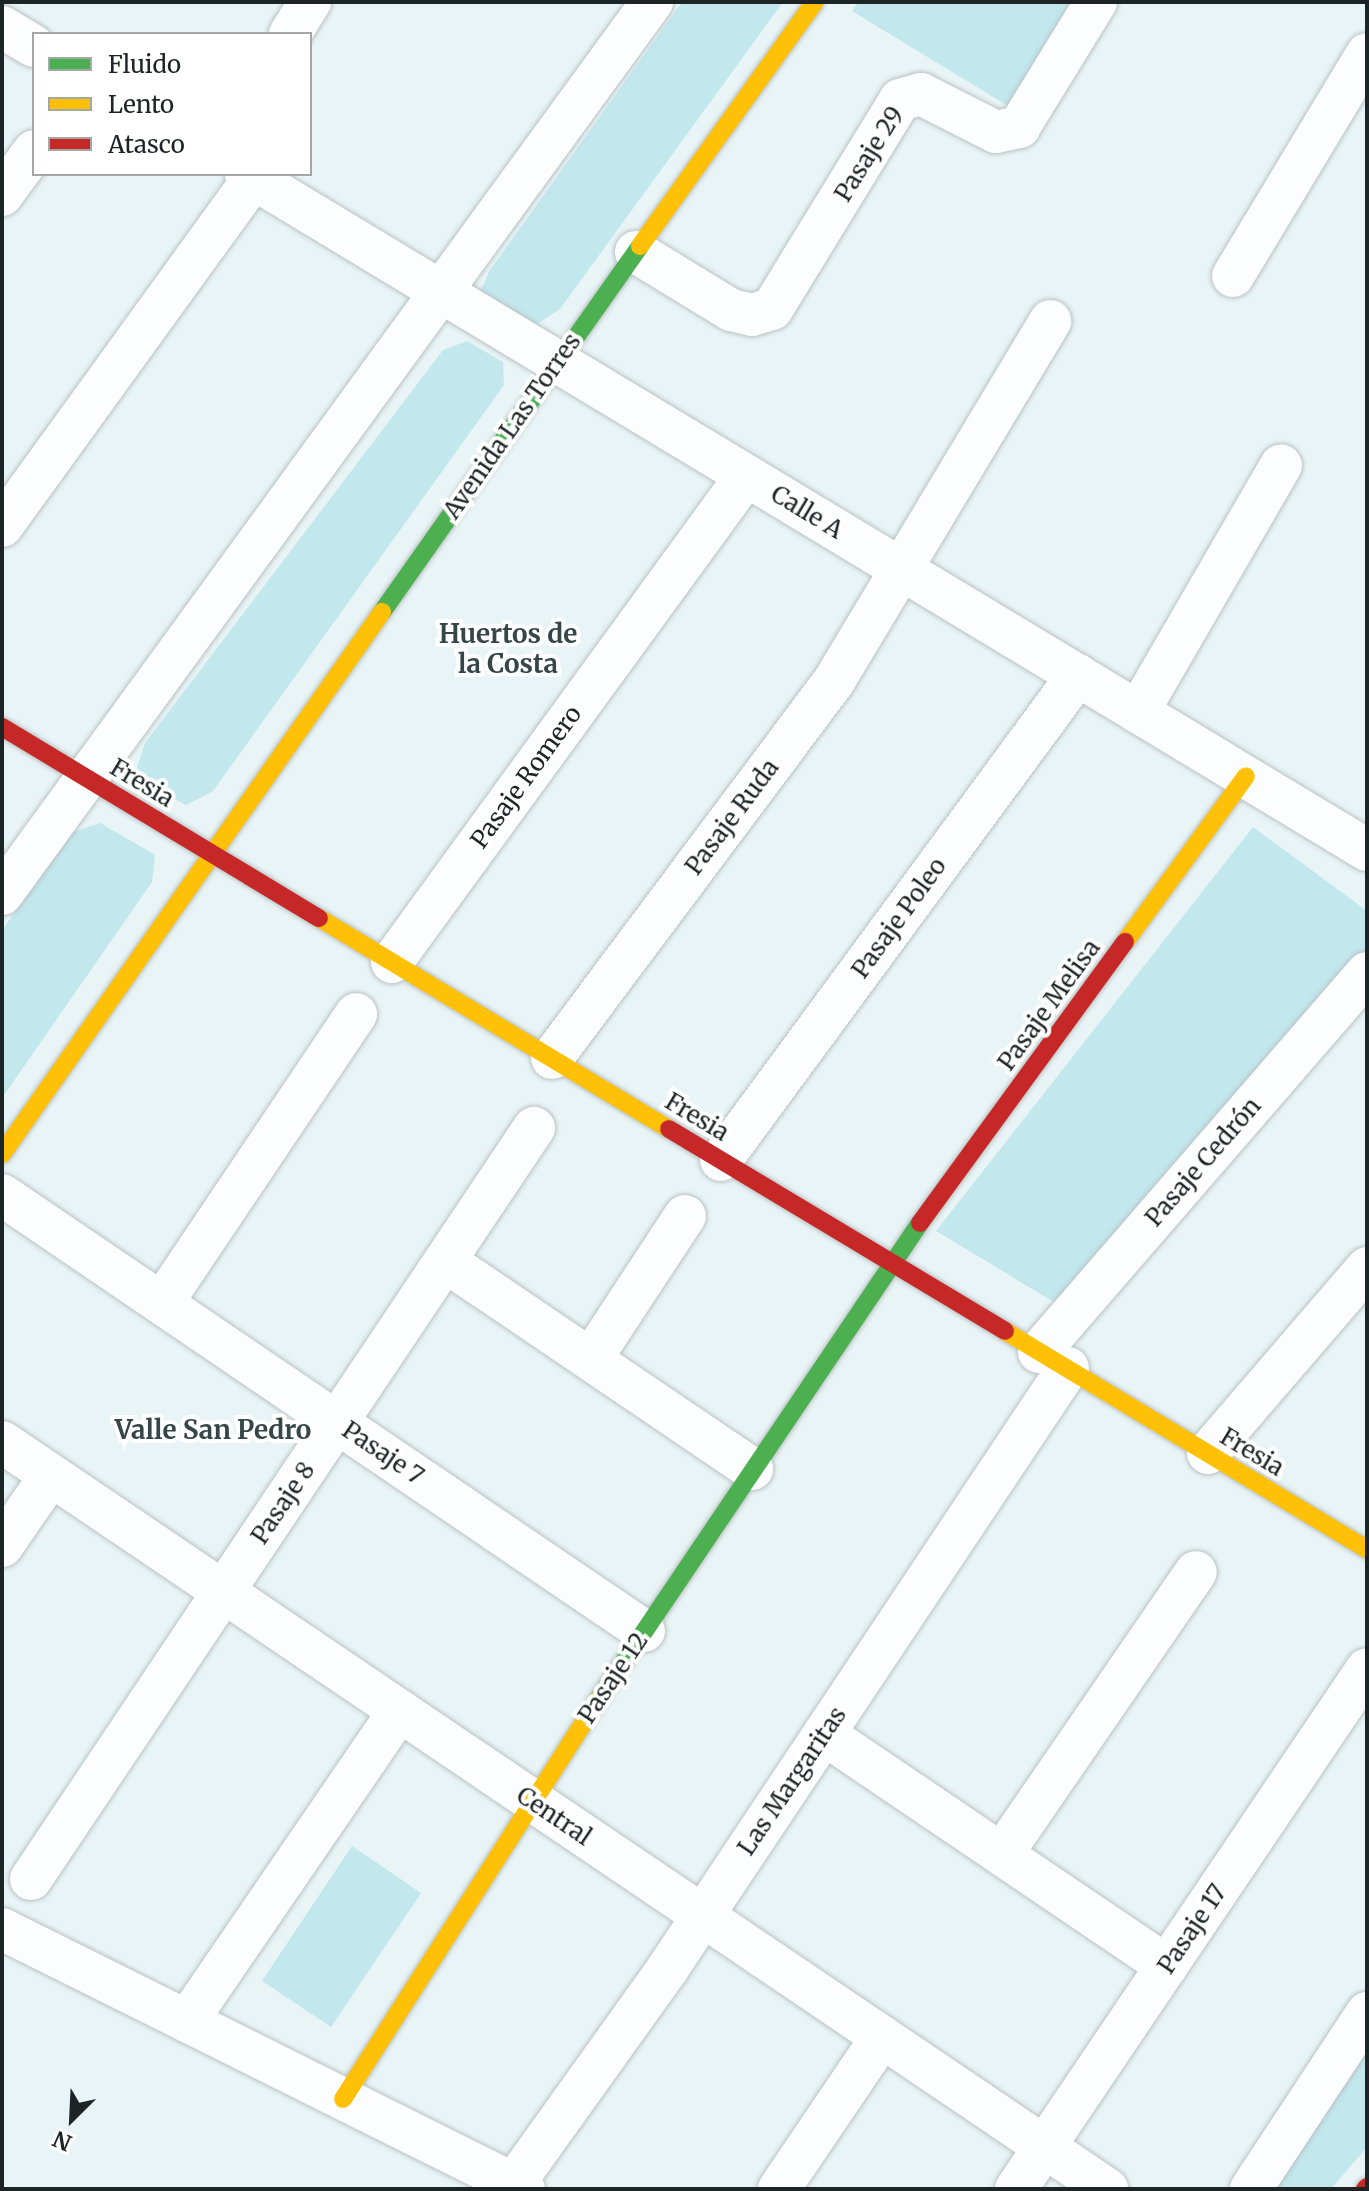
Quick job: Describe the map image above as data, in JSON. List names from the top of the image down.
{
  "streets": {
    "street": [
      "Pasaje 29",
      "Avenida Las Torres",
      "Calle A",
      "Pasaje Romero",
      "Fresia",
      "Pasaje Ruda",
      "Pasaje Poleo",
      "Pasaje Melisa",
      "Pasaje Cedrón",
      "Pasaje 7",
      "Pasaje 8",
      "Pasaje 12",
      "Las Margaritas",
      "Central",
      "Pasaje 17"
    ]
  },
  "crossings": [
    ["Pasaje 29", "Avenida Las Torres"],
    ["Avenida Las Torres", "Calle A"],
    ["Avenida Las Torres", "Fresia"],
    ["Calle A", "Pasaje Romero"],
    ["Calle A", "Pasaje Ruda"],
    ["Calle A", "Pasaje Poleo"],
    ["Calle A", "Pasaje Melisa"],
    ["Pasaje Romero", "Fresia"],
    ["Fresia", "Pasaje Ruda"],
    ["Fresia", "Pasaje Poleo"],
    ["Fresia", "Pasaje Melisa"],
    ["Fresia", "Pasaje Cedrón"],
    ["Fresia", "Pasaje 12"],
    ["Fresia", "Las Margaritas"],
    ["Pasaje Melisa", "Pasaje 12"],
    ["Pasaje Cedrón", "Las Margaritas"],
    ["Pasaje 7", "Pasaje 8"],
    ["Pasaje 7", "Pasaje 12"],
    ["Pasaje 8", "Central"],
    ["Pasaje 12", "Central"],
    ["Las Margaritas", "Central"],
    ["Central", "Pasaje 17"]
  ],
  "districts": ["Huertos de la Costa", "Valle San Pedro"],
  "legend": ["Fluido", "Lento", "Atasco"],
  "north": "bottom left"
}
